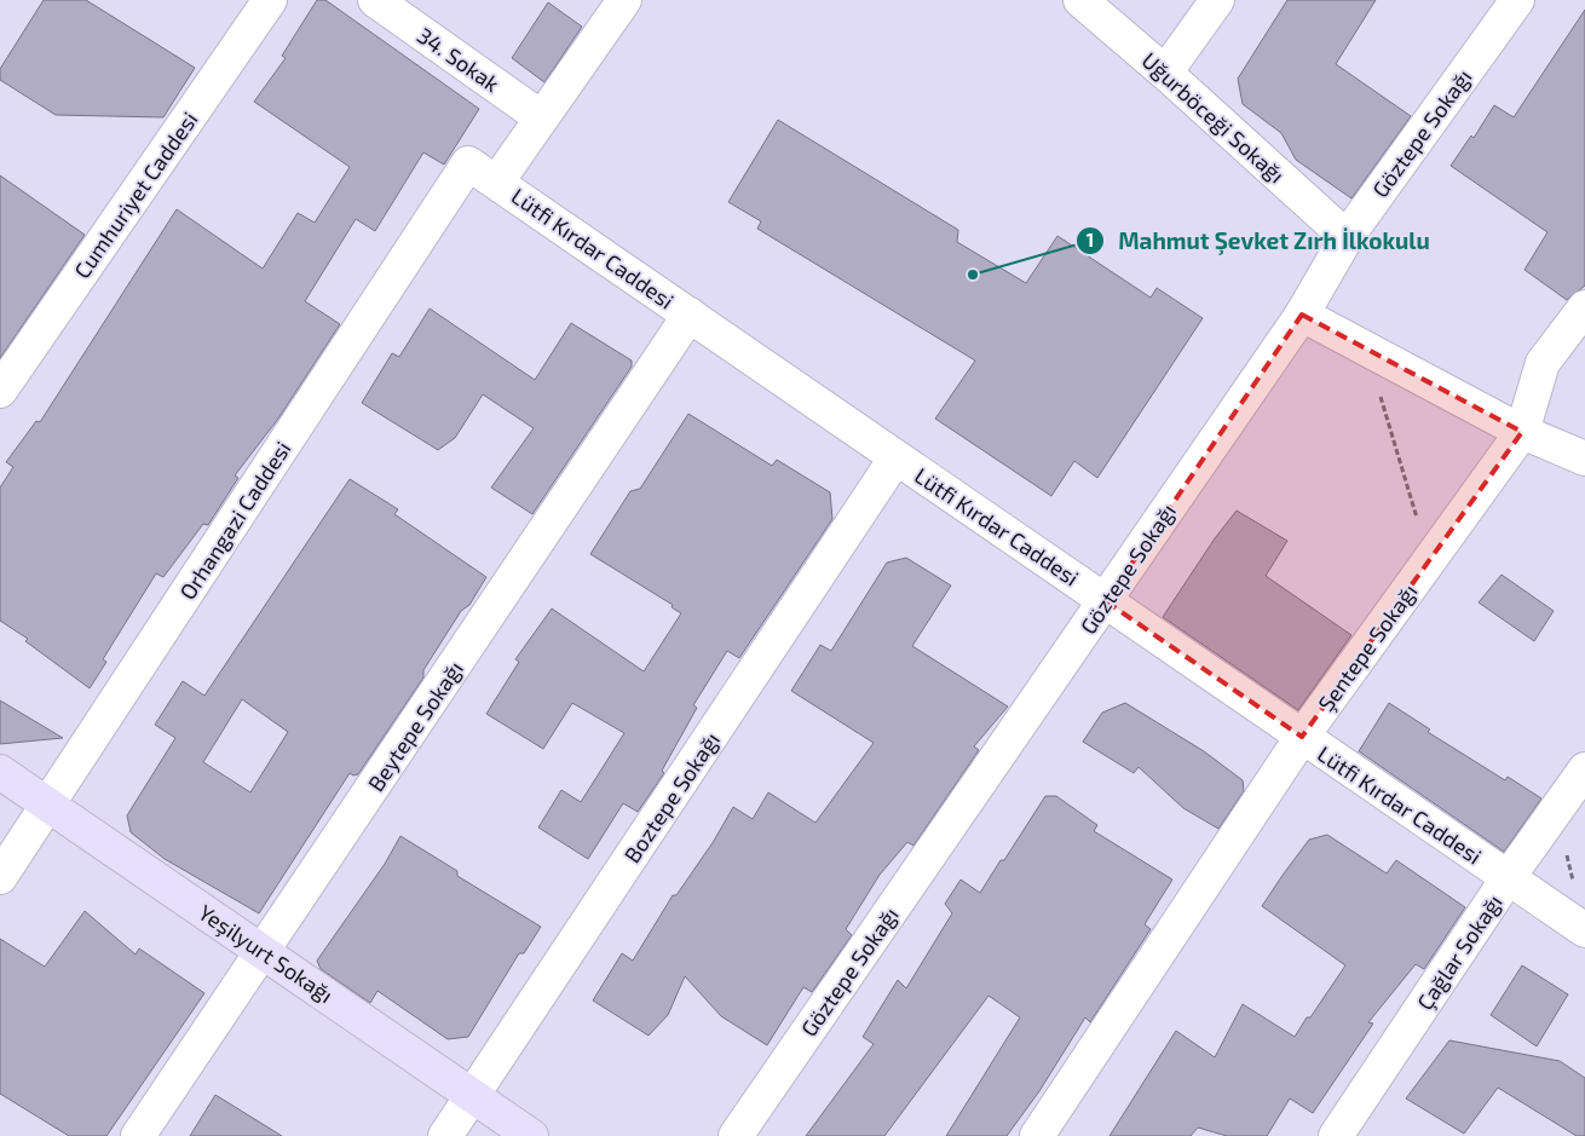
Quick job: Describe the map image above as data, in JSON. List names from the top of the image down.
{
  "streets": {
    "main road": ["Yeşilyurt Sokağı"],
    "street": [
      "34. Sokak",
      "Uğurböceği Sokağı",
      "Göztepe Sokağı",
      "Cumhuriyet Caddesi",
      "Lütfi Kırdar Caddesi",
      "Orhangazi Caddesi",
      "Şentepe Sokağı",
      "Beytepe Sokağı",
      "Boztepe Sokağı",
      "Çağlar Sokağı"
    ]
  },
  "crossings": [
    ["Uğurböceği Sokağı", "Göztepe Sokağı"],
    ["Göztepe Sokağı", "Lütfi Kırdar Caddesi"],
    ["Lütfi Kırdar Caddesi", "Orhangazi Caddesi"],
    ["Lütfi Kırdar Caddesi", "Şentepe Sokağı"],
    ["Lütfi Kırdar Caddesi", "Beytepe Sokağı"],
    ["Lütfi Kırdar Caddesi", "Boztepe Sokağı"],
    ["Lütfi Kırdar Caddesi", "Çağlar Sokağı"],
    ["Orhangazi Caddesi", "Yeşilyurt Sokağı"],
    ["Beytepe Sokağı", "Yeşilyurt Sokağı"],
    ["Boztepe Sokağı", "Yeşilyurt Sokağı"]
  ],
  "places": ["Mahmut Şevket Zırh İlkokulu"]
}
